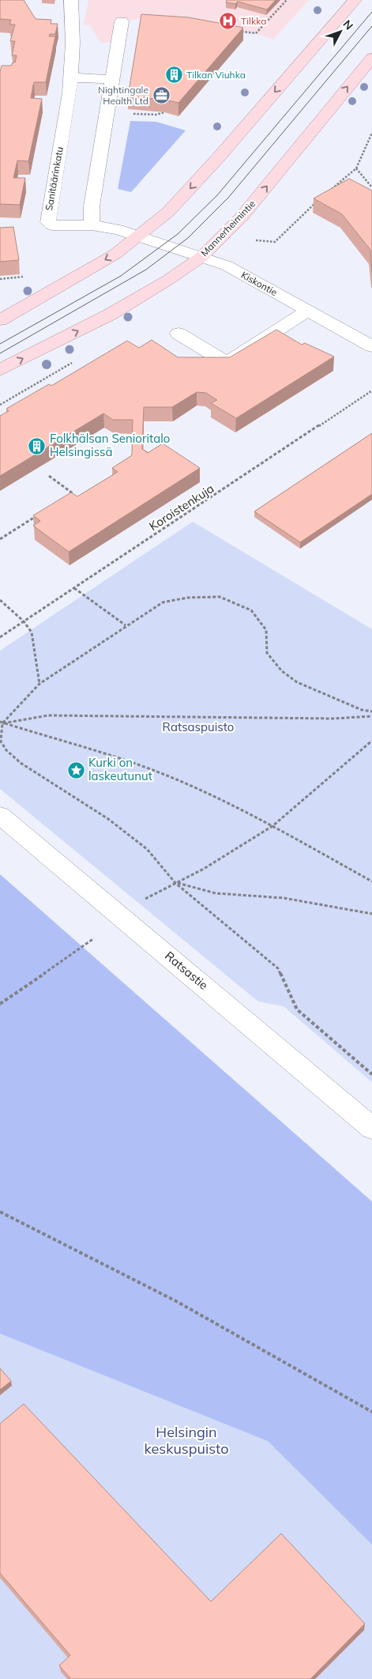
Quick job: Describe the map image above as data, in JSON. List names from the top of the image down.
{
  "streets": {
    "main road": ["Mannerheimintie"],
    "street": ["Sanitäärinkatu", "Kiskontie", "Ratsastie"],
    "path": ["Koroistenkuja"]
  },
  "crossings": [
    ["Sanitäärinkatu", "Kiskontie"],
    ["Mannerheimintie", "Kiskontie"]
  ],
  "parks": ["Ratsaspuisto", "Helsingin keskuspuisto"],
  "places": {
    "hospital": ["Tilkka"],
    "building": ["Tilkan Viuhka", "Folkhälsan Senioritalo Helsingissä"],
    "office": ["Nightingale Health Ltd"],
    "place": ["Kurki on laskeutunut"]
  },
  "north": "top right"
}
